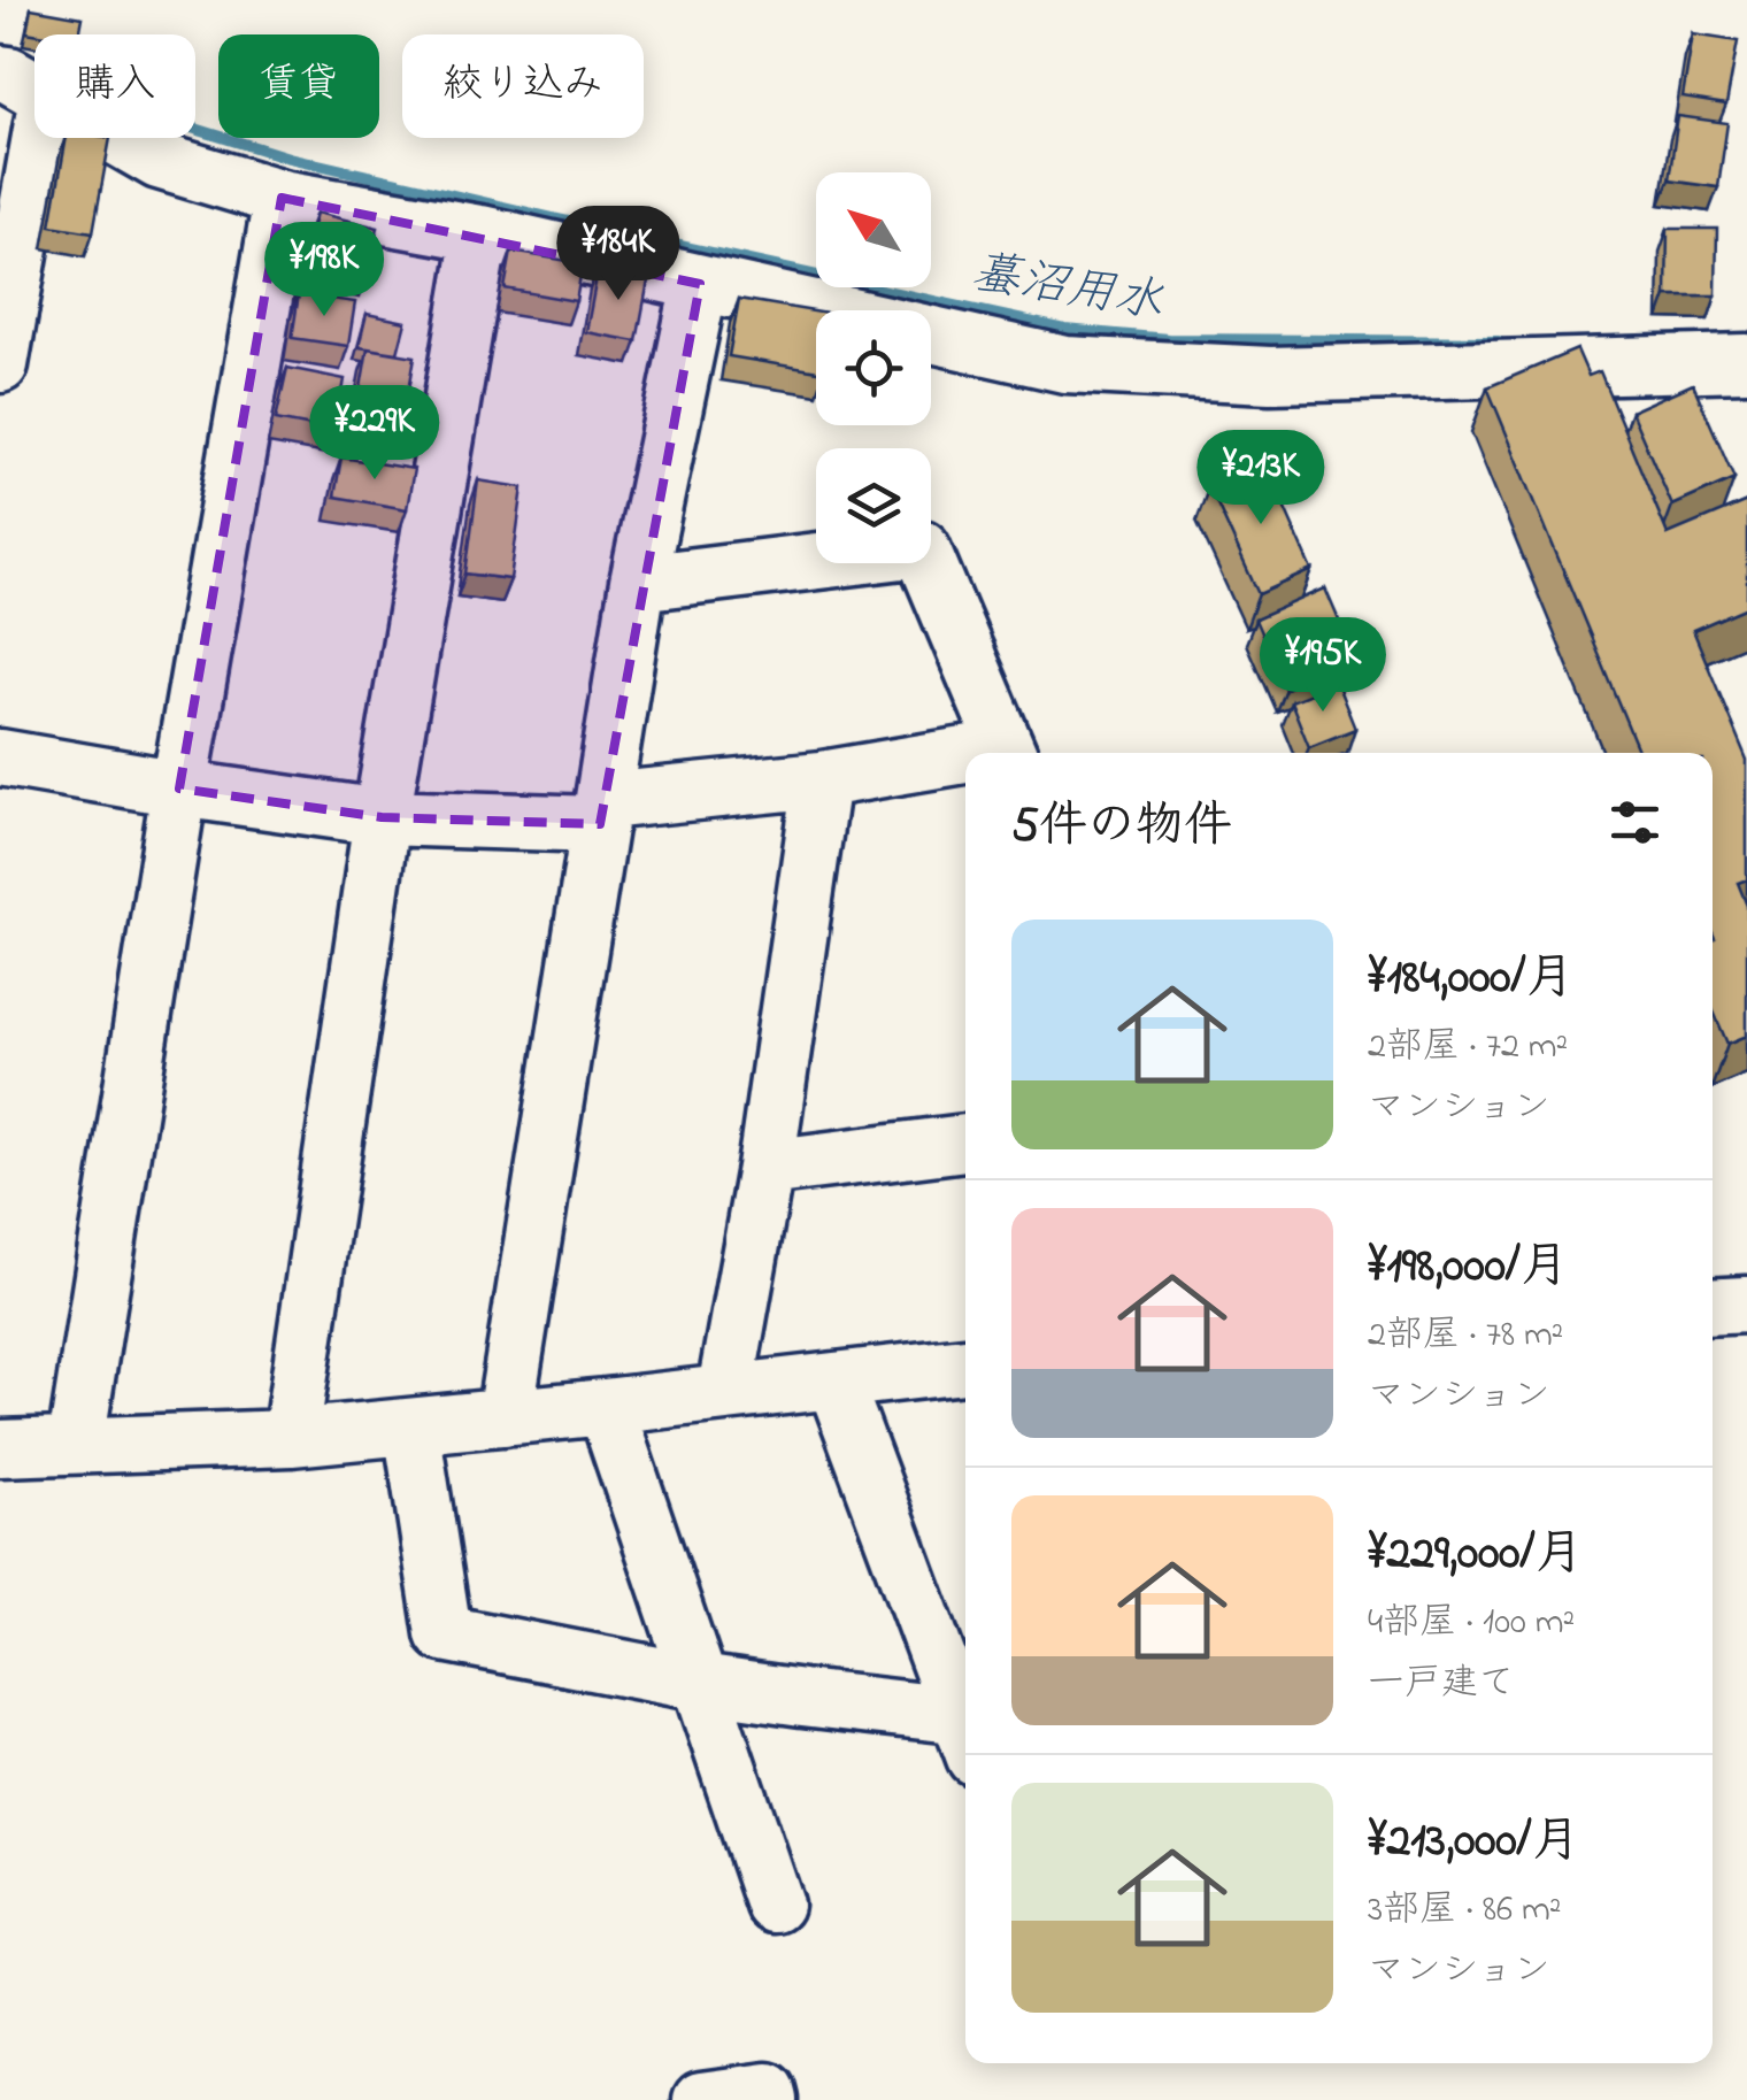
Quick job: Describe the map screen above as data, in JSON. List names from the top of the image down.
{
  "water": ["蟇沼用水"],
  "north": "top left",
  "page": {
    "chip": ["購入", "賃貸", "絞り込み"],
    "price": [
      "¥184K",
      "¥198K",
      "¥229K",
      "¥213K",
      "¥195K"
    ],
    "heading": "5件の物件",
    "list": [
      {
        "name": "¥184,000/月",
        "note": "2部屋 · 72 m² · マンション"
      },
      {
        "name": "¥198,000/月",
        "note": "2部屋 · 78 m² · マンション"
      },
      {
        "name": "¥229,000/月",
        "note": "4部屋 · 100 m² · 一戸建て"
      },
      {
        "name": "¥213,000/月",
        "note": "3部屋 · 86 m² · マンション"
      }
    ]
  }
}
